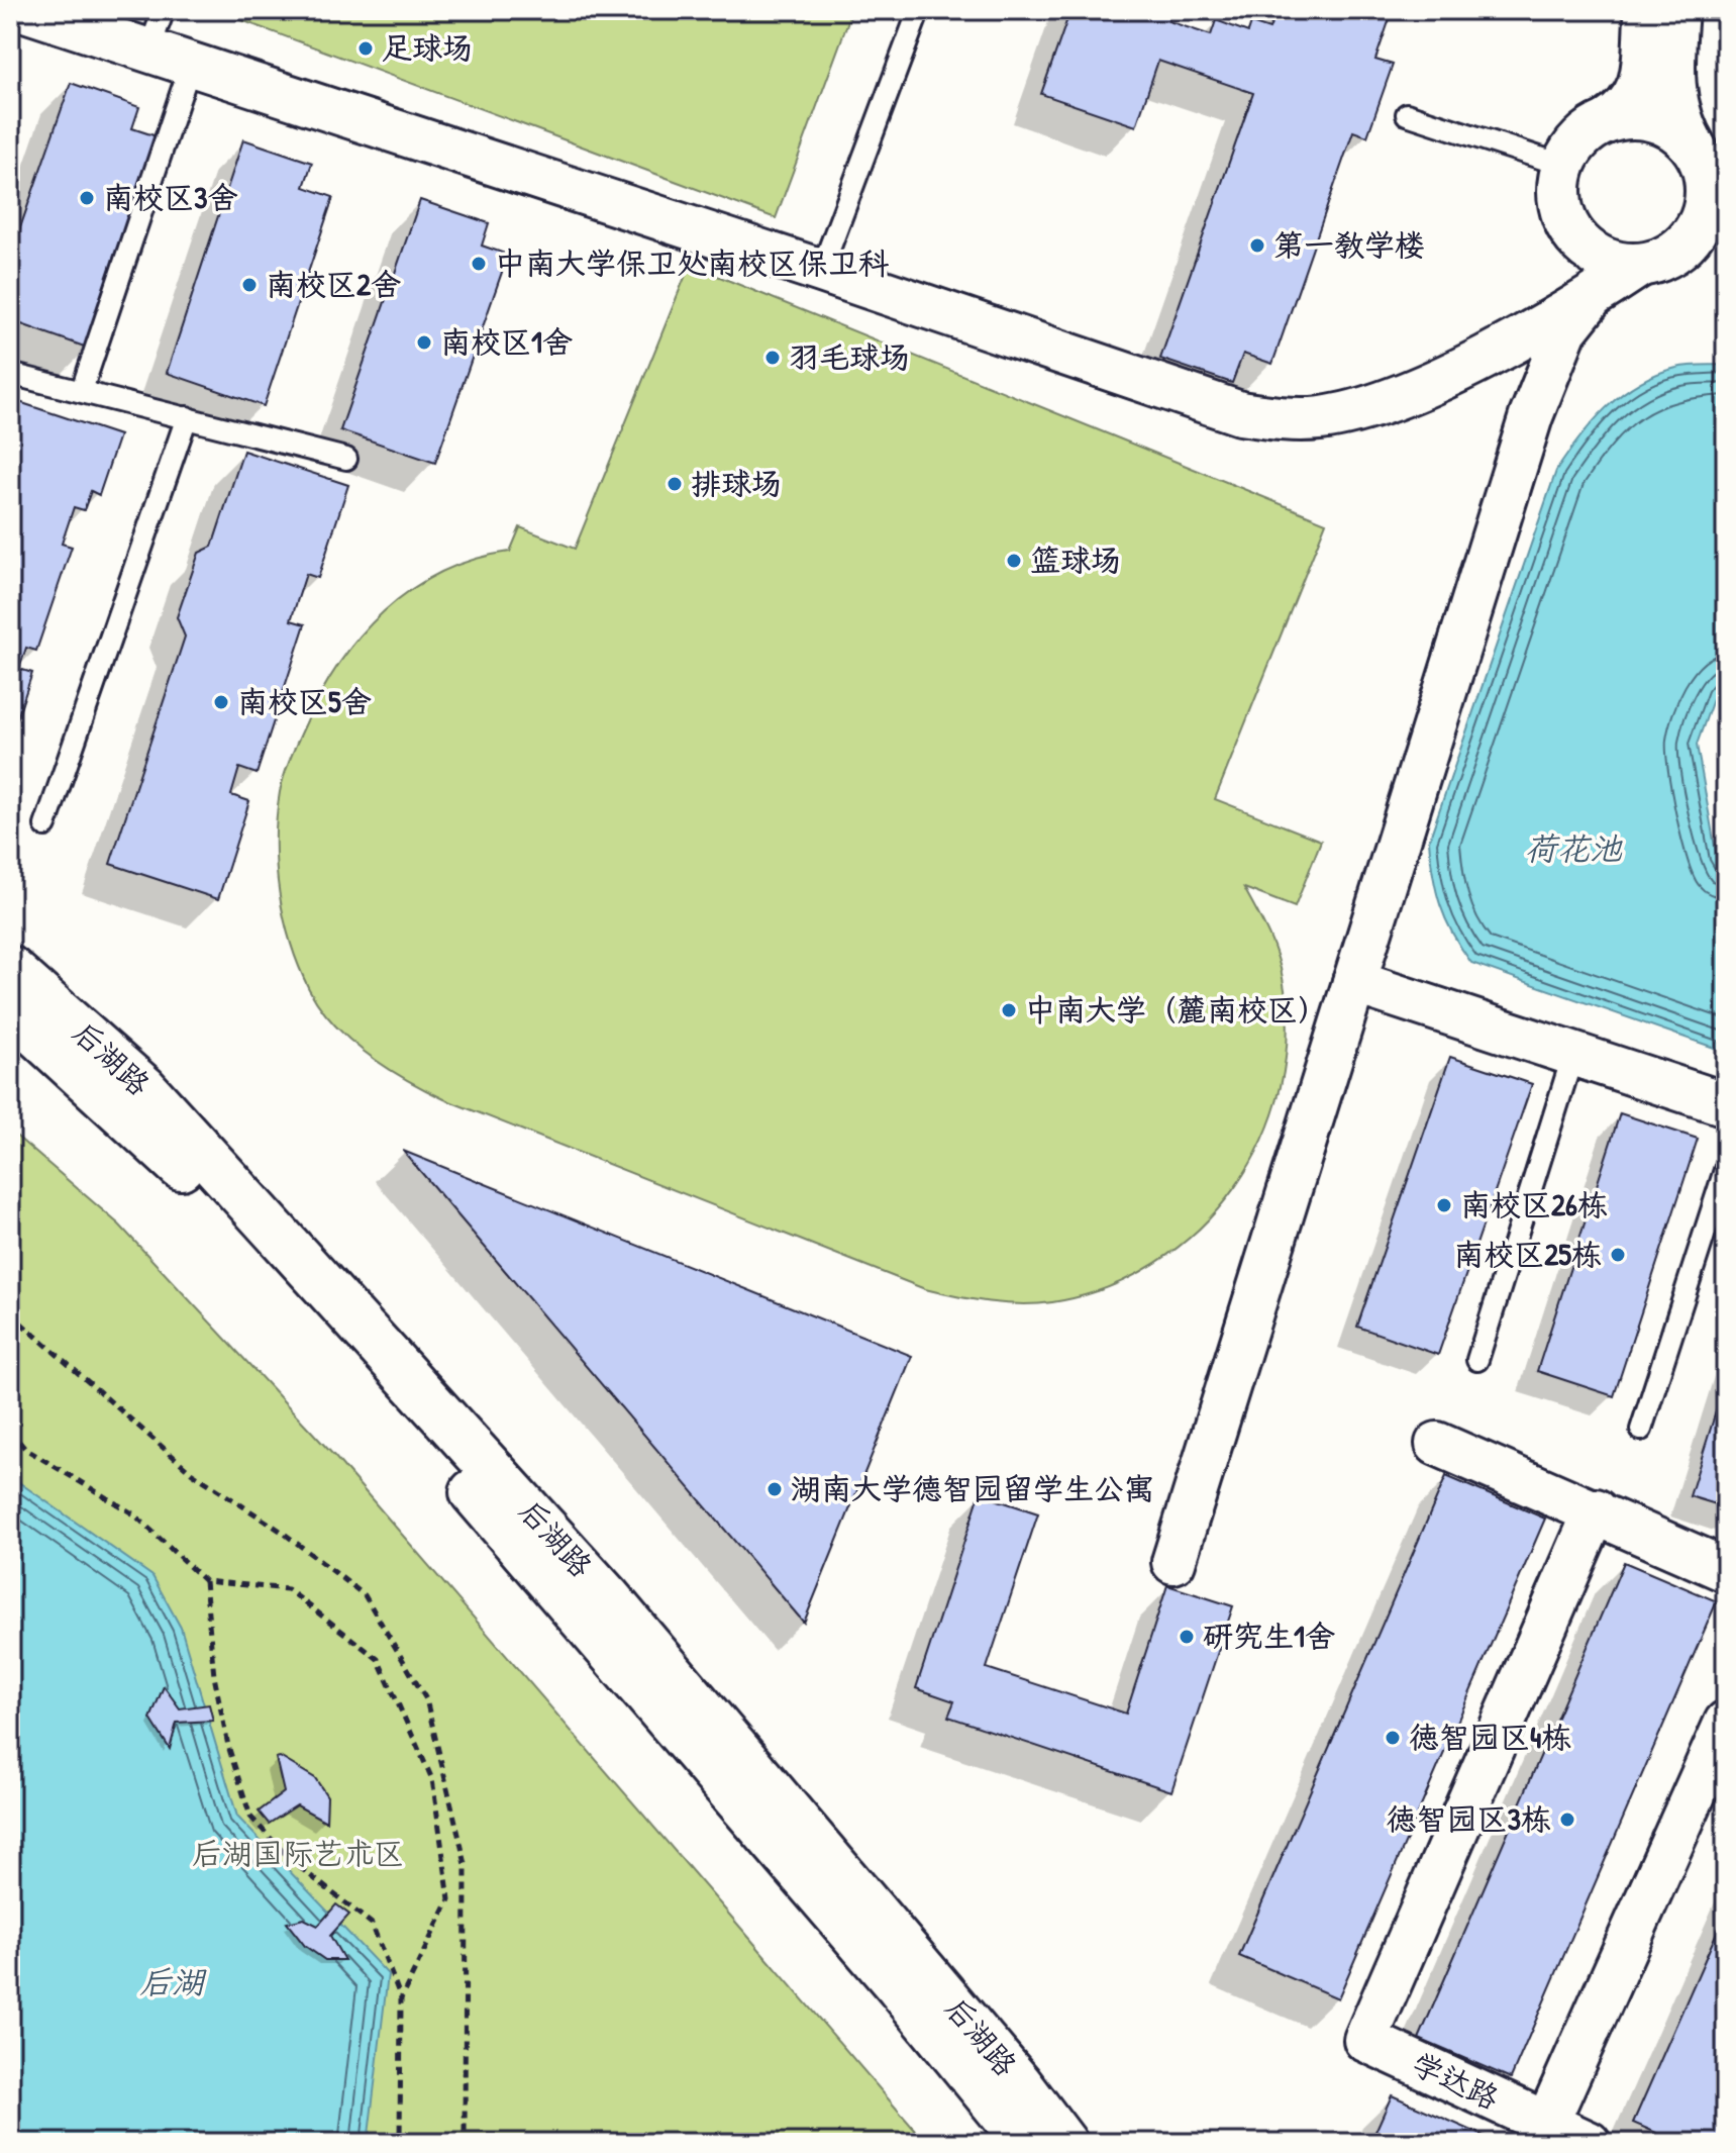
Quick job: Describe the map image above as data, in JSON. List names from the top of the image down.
{
  "streets": {
    "main road": ["后湖路"],
    "street": ["学达路"]
  },
  "water": ["荷花池", "后湖"],
  "parks": ["后湖国际艺术区"],
  "places": [
    "足球场",
    "南校区3舍",
    "第一教学楼",
    "中南大学保卫处南校区保卫科",
    "南校区2舍",
    "南校区1舍",
    "羽毛球场",
    "排球场",
    "篮球场",
    "南校区5舍",
    "中南大学（麓南校区）",
    "南校区26栋",
    "南校区25栋",
    "湖南大学德智园留学生公寓",
    "研究生1舍",
    "徳智园区4栋",
    "徳智园区3栋"
  ]
}
